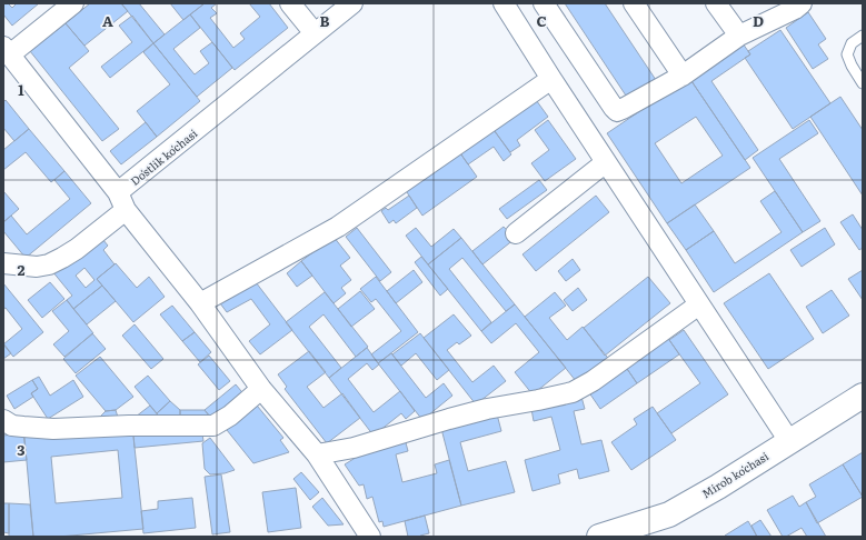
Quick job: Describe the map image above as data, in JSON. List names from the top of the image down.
{
  "streets": {
    "street": ["Doʻstlik koʻchasi", "Mirob koʻchasi"]
  },
  "grid": {
    "columns": [
      "A",
      "B",
      "C",
      "D"
    ],
    "rows": ["1", "2", "3"]
  }
}
